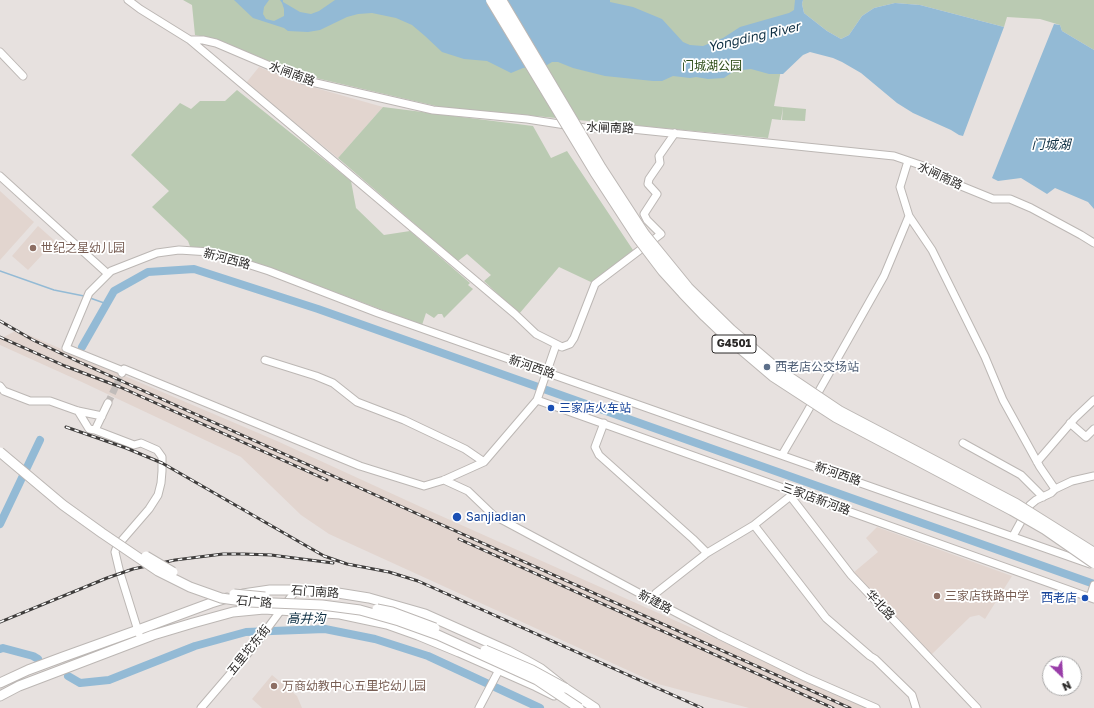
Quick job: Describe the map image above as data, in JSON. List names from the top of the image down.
{
  "streets": {
    "highway": ["G4501"],
    "main road": ["石门南路", "石广路"],
    "street": [
      "水闸南路",
      "新河西路",
      "三家店新河路",
      "新建路",
      "华北路",
      "五里坨东街"
    ]
  },
  "crossings": [
    ["新河西路", "G4501"],
    ["新河西路", "新建路"],
    ["三家店新河路", "华北路"],
    ["石门南路", "石广路"],
    ["石门南路", "五里坨东街"]
  ],
  "water": ["Yongding River", "门城湖", "高井沟"],
  "parks": ["门城湖公园"],
  "places": [
    "世纪之星幼儿园",
    "西老店公交场站",
    "三家店火车站",
    "Sanjiadian",
    "三家店铁路中学",
    "西老店",
    "万商幼教中心五里坨幼儿园"
  ],
  "north": "bottom right"
}
